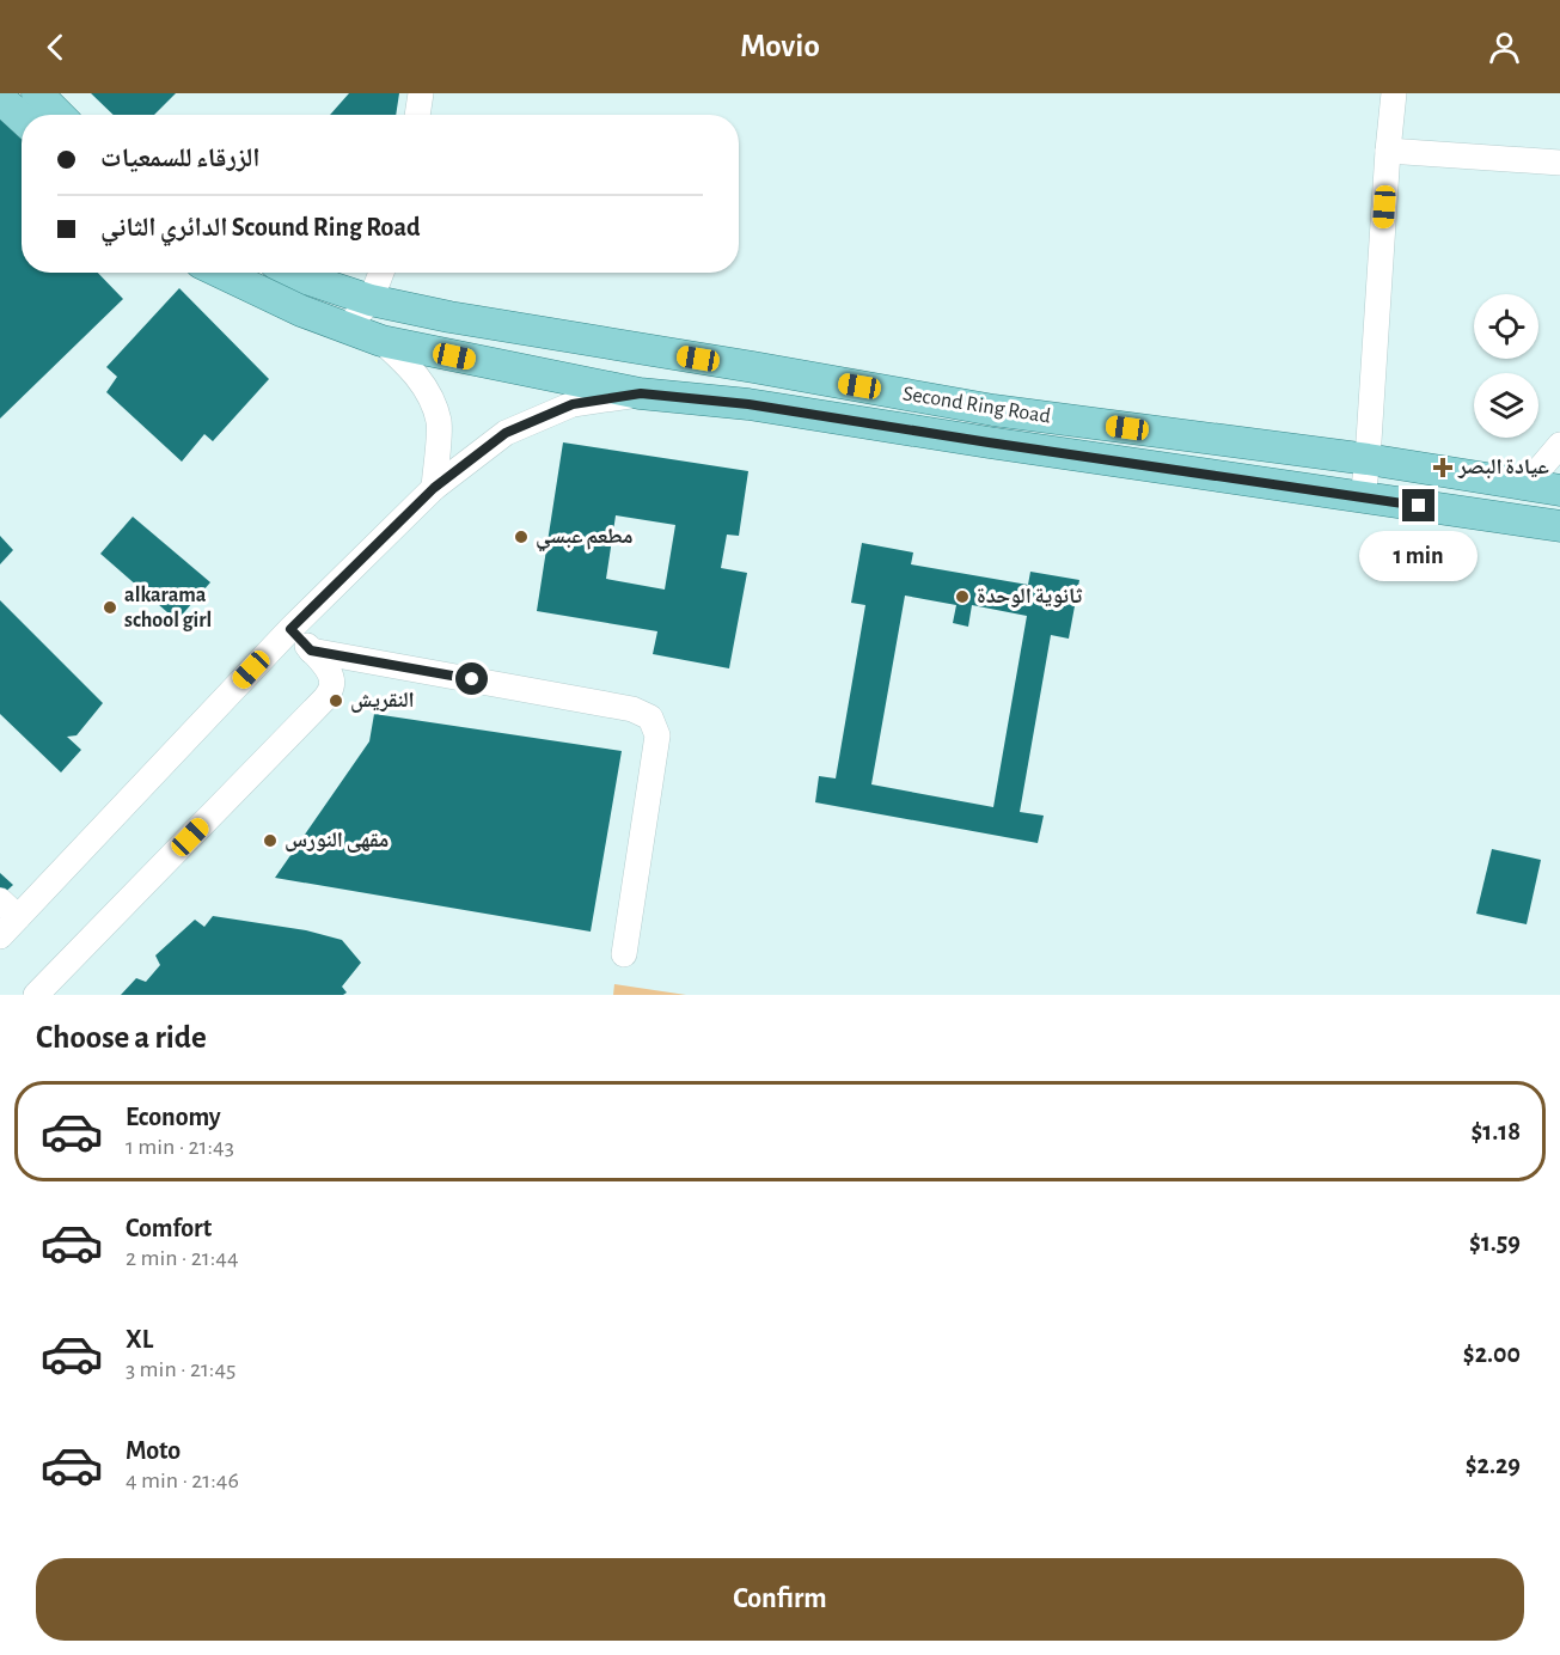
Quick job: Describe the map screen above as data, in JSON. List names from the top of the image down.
{
  "streets": {
    "main road": ["Second Ring Road"]
  },
  "places": {
    "health": ["عيادة البصر"],
    "other": [
      "مطعم عبسي",
      "ثانوية الوحدة",
      "alkarama school girl",
      "النقريش",
      "مقهى النورس"
    ]
  },
  "page": {
    "header": "Movio",
    "banner": ["الزرقاء للسمعيات", "الدائري الثاني Scound Ring Road"],
    "bubble": "1 min",
    "heading": "Choose a ride",
    "list": [
      {
        "name": "Economy",
        "note": "1 min · 21:43",
        "value": "$1.18"
      },
      {
        "name": "Comfort",
        "note": "2 min · 21:44",
        "value": "$1.59"
      },
      {
        "name": "XL",
        "note": "3 min · 21:45",
        "value": "$2.00"
      },
      {
        "name": "Moto",
        "note": "4 min · 21:46",
        "value": "$2.29"
      }
    ],
    "buttons": "Confirm"
  }
}
